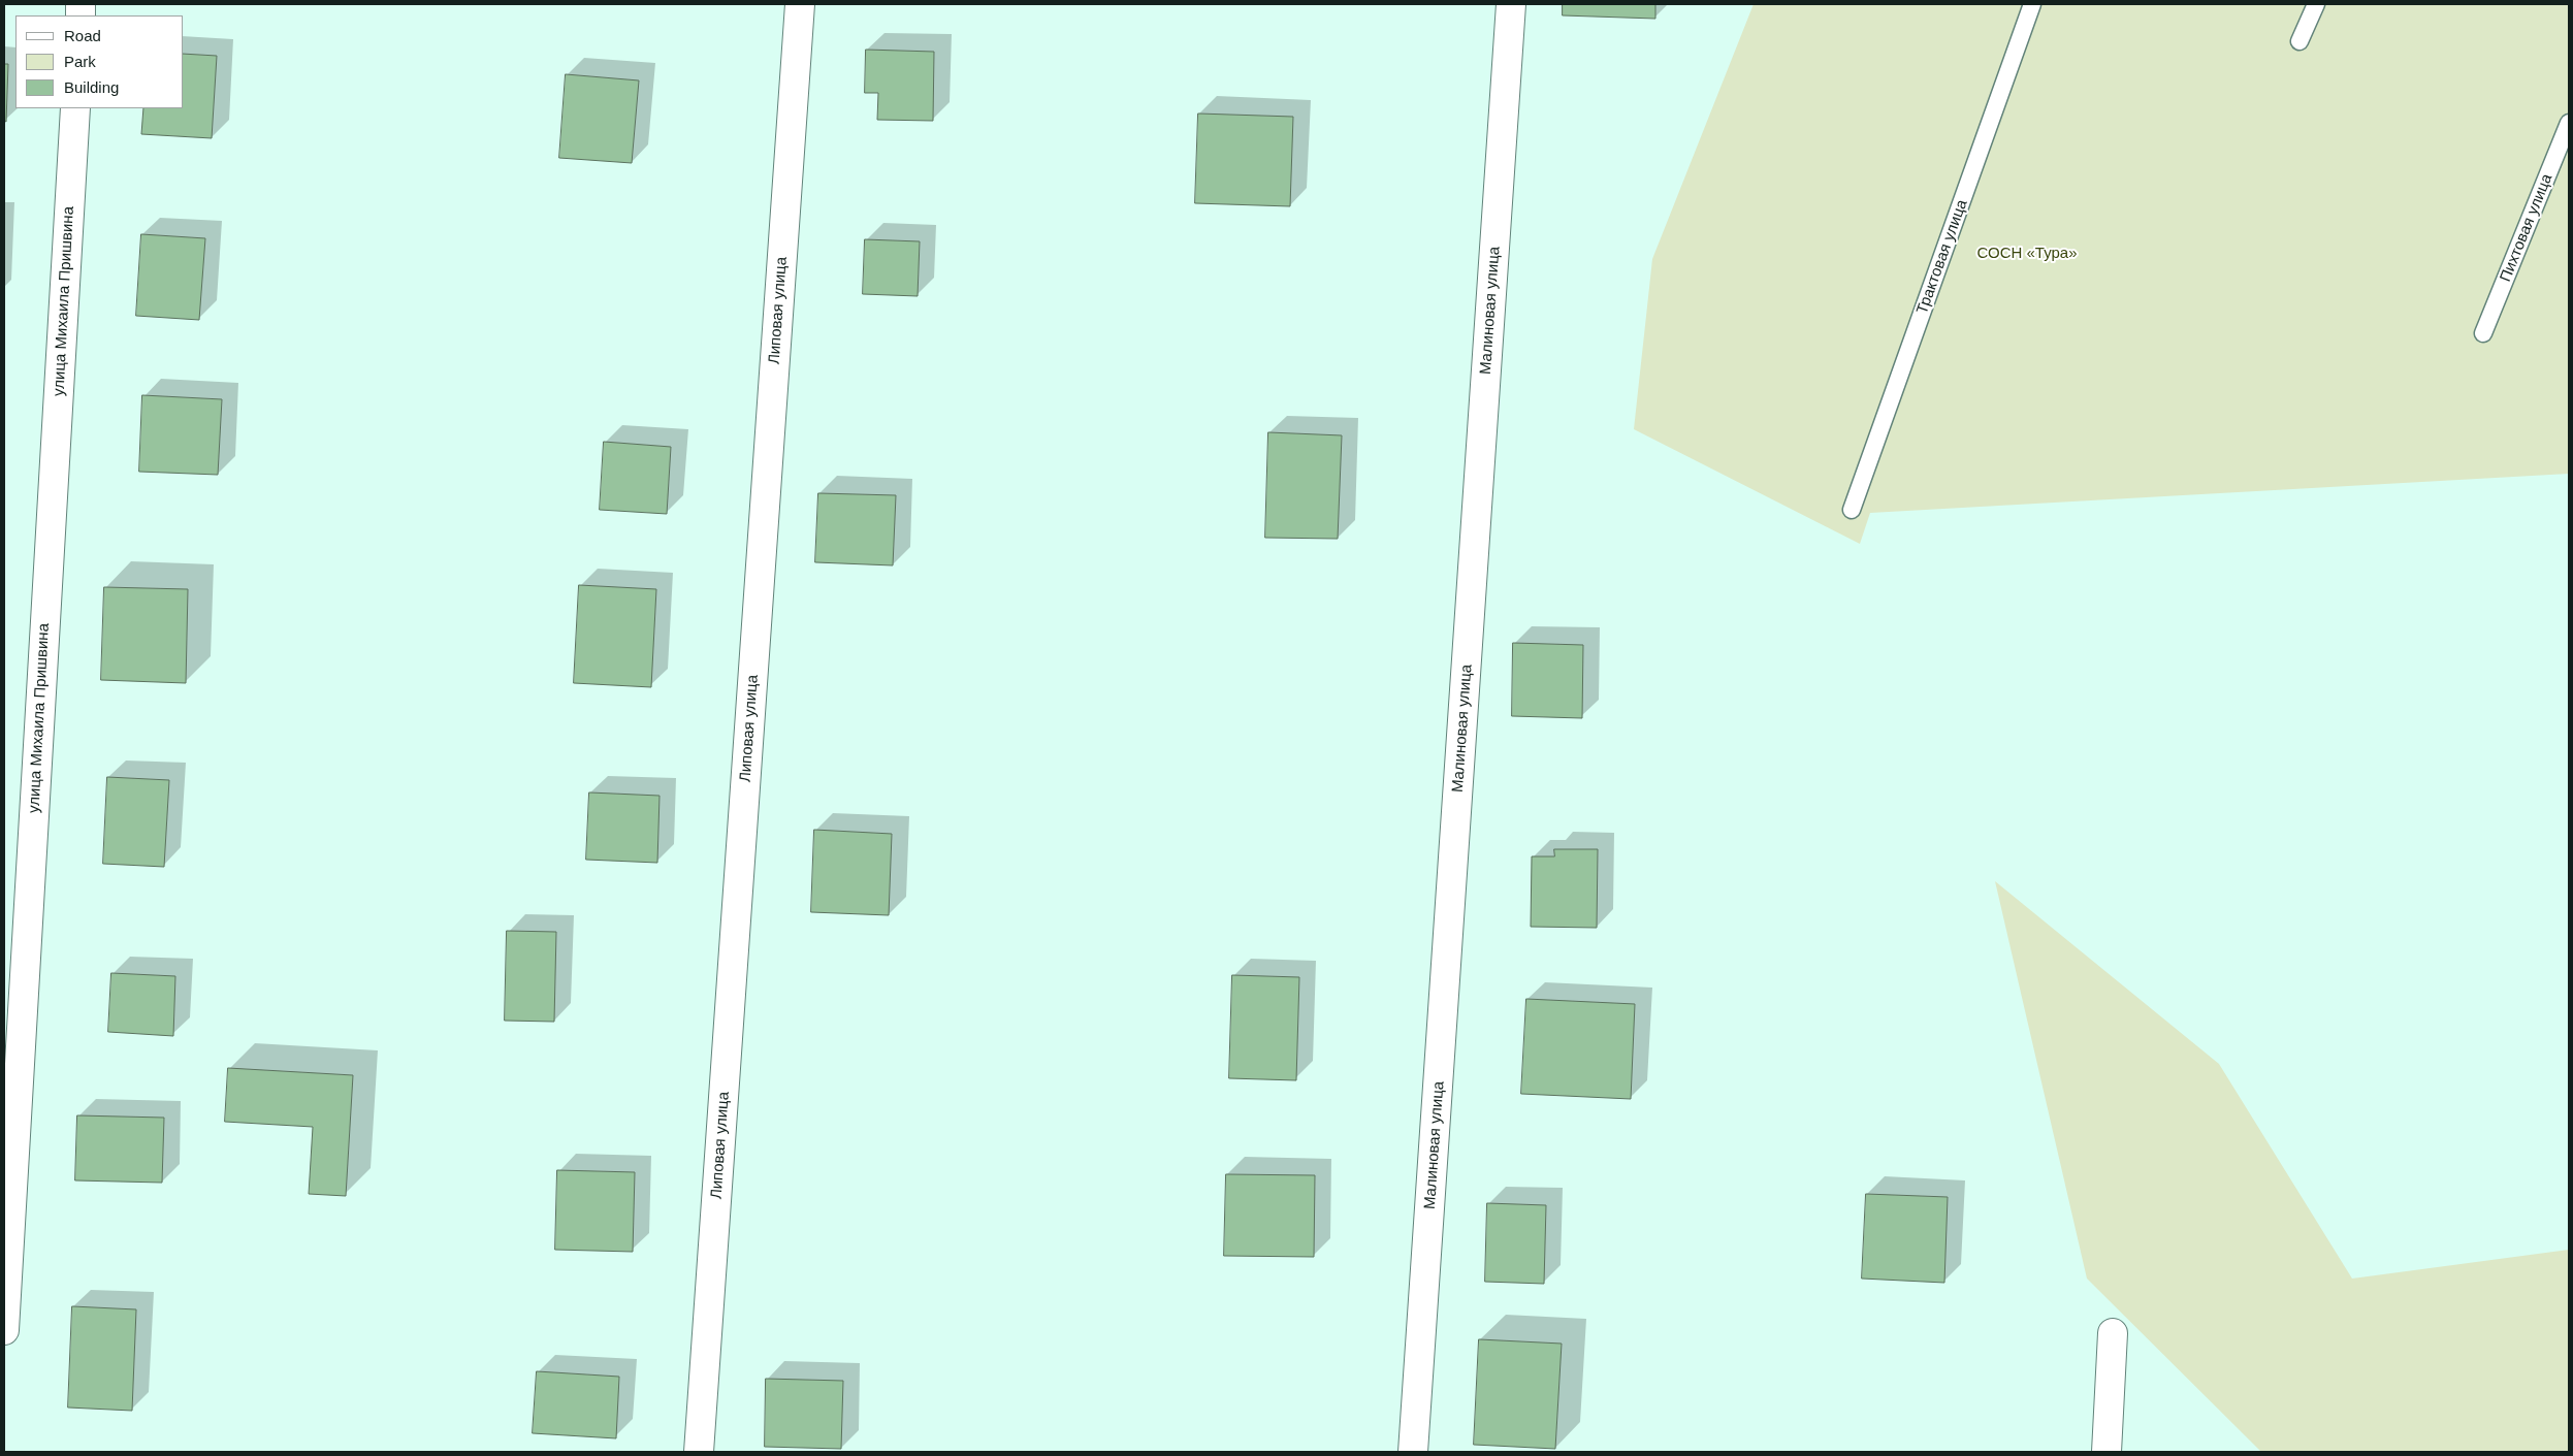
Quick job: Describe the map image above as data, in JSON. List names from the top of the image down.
{
  "streets": {
    "street": ["улица Михаила Пришвина", "Липовая улица", "Малиновая улица"],
    "lane": ["Пихтовая улица", "Трактовая улица"]
  },
  "parks": ["СОСН «Тура»"],
  "legend": ["Road", "Park", "Building"]
}
